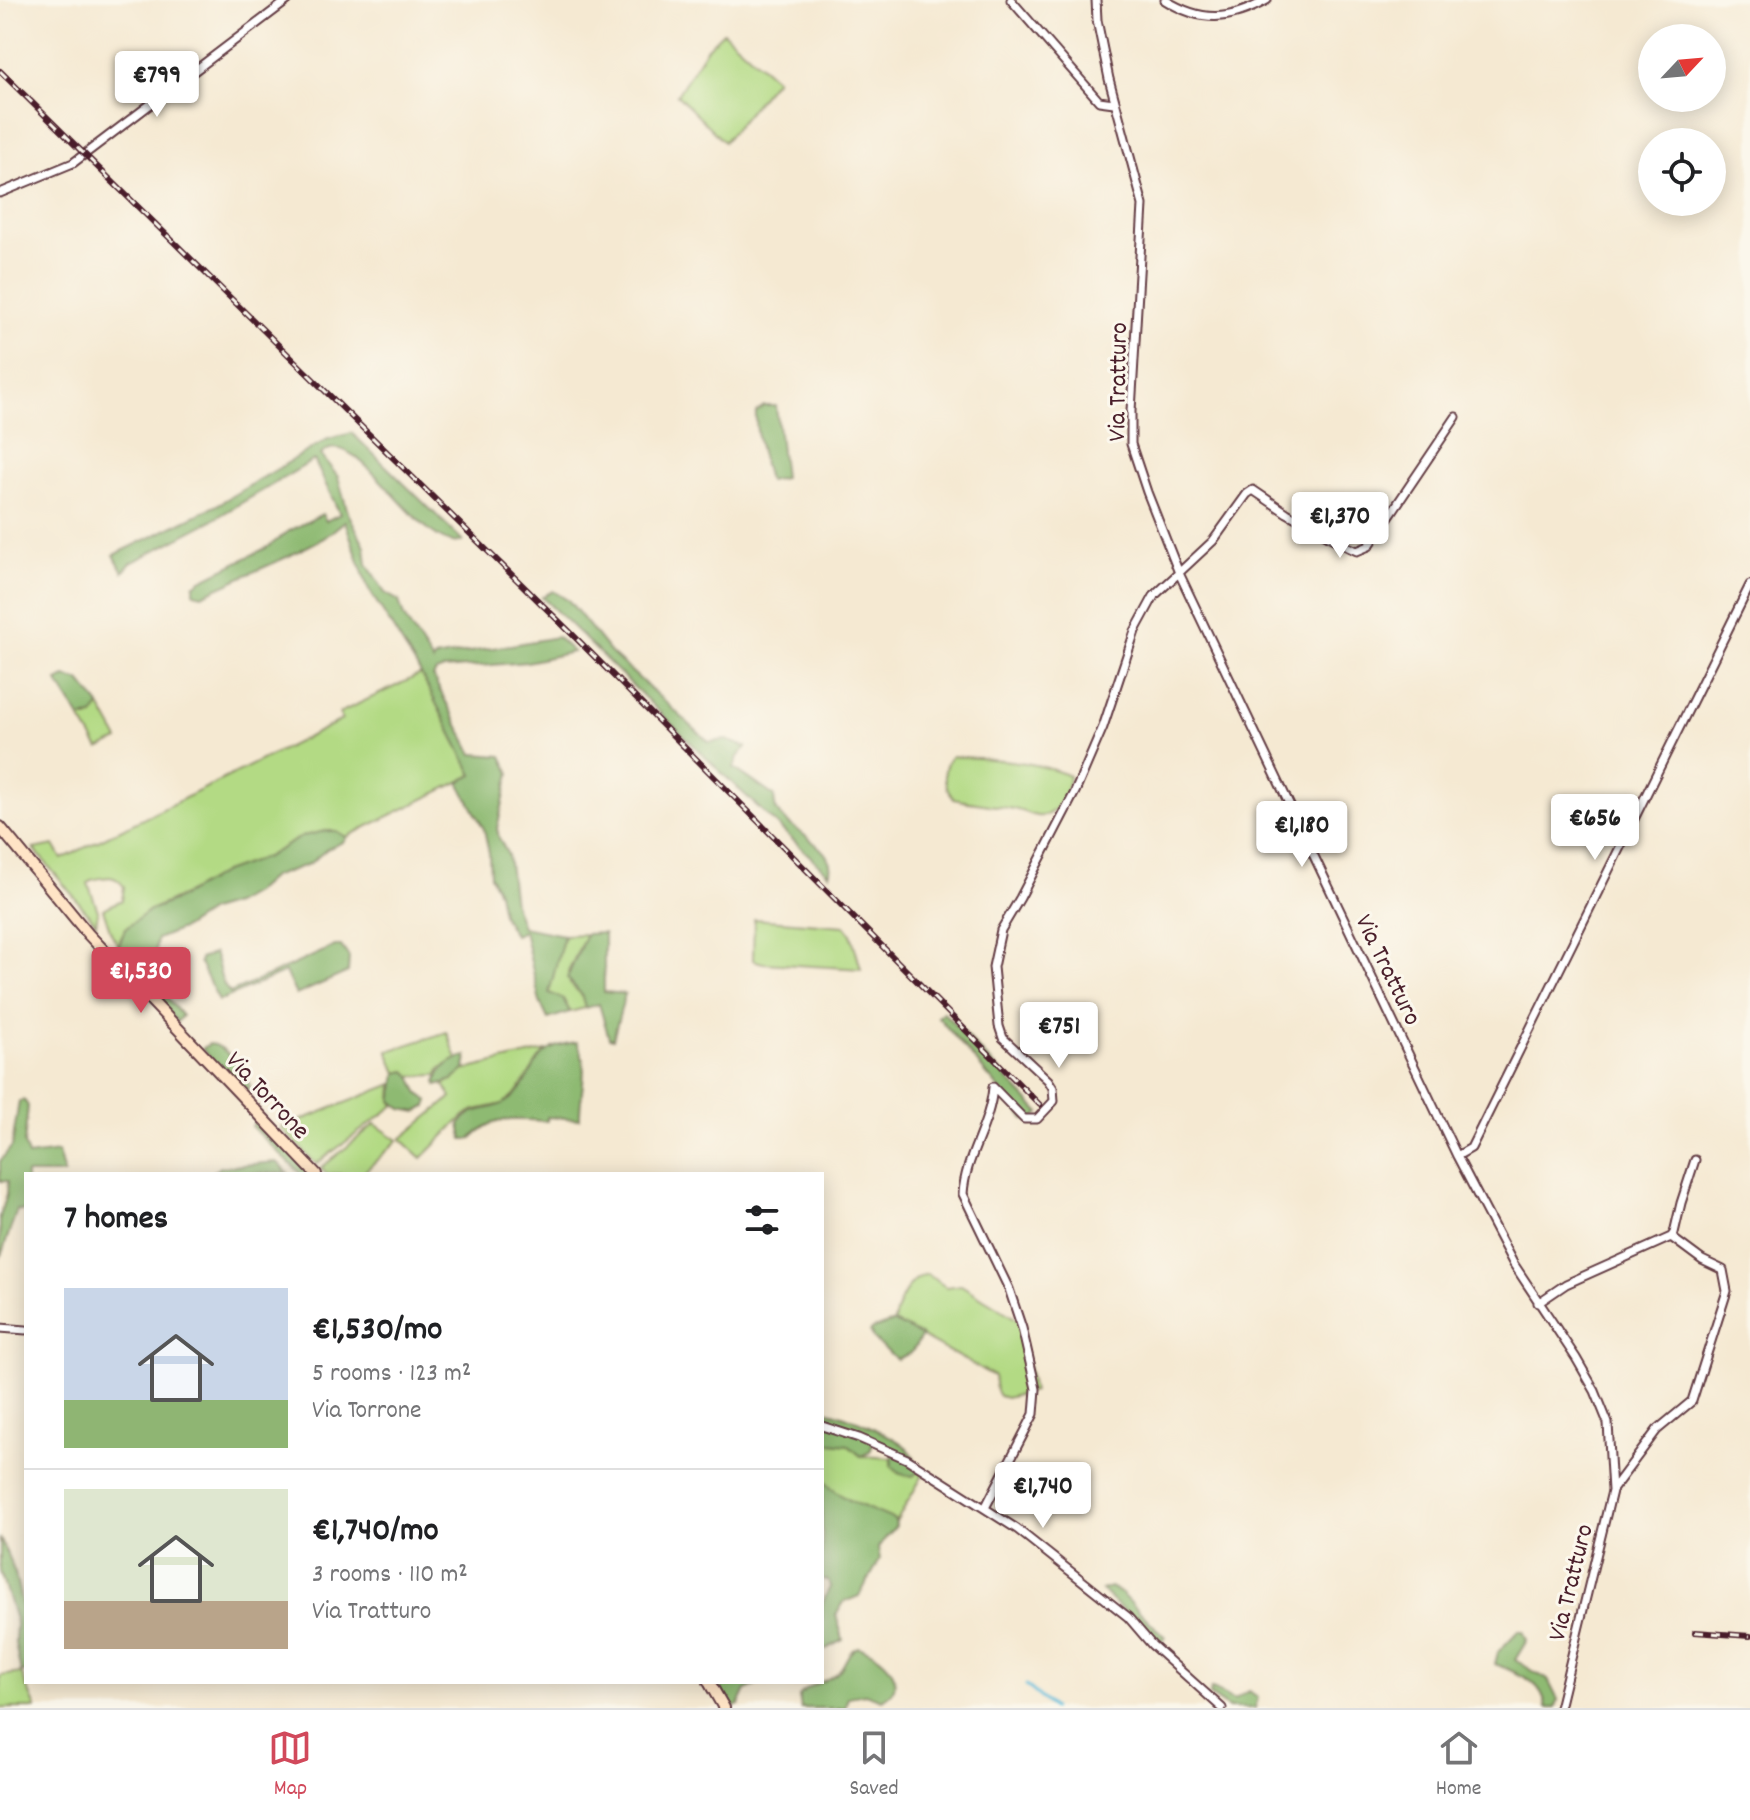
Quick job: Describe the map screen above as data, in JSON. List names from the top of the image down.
{
  "streets": {
    "main road": ["Via Torrone"],
    "street": ["Via Tratturo"]
  },
  "north": "top right",
  "page": {
    "price": [
      "€799",
      "€1,370",
      "€656",
      "€1,180",
      "€1,530",
      "€751",
      "€1,740"
    ],
    "heading": "7 homes",
    "list": [
      {
        "name": "€1,530/mo",
        "note": "5 rooms · 123 m² · Via Torrone"
      },
      {
        "name": "€1,740/mo",
        "note": "3 rooms · 110 m² · Via Tratturo"
      }
    ],
    "tabs": ["Map", "Saved", "Home"]
  }
}
